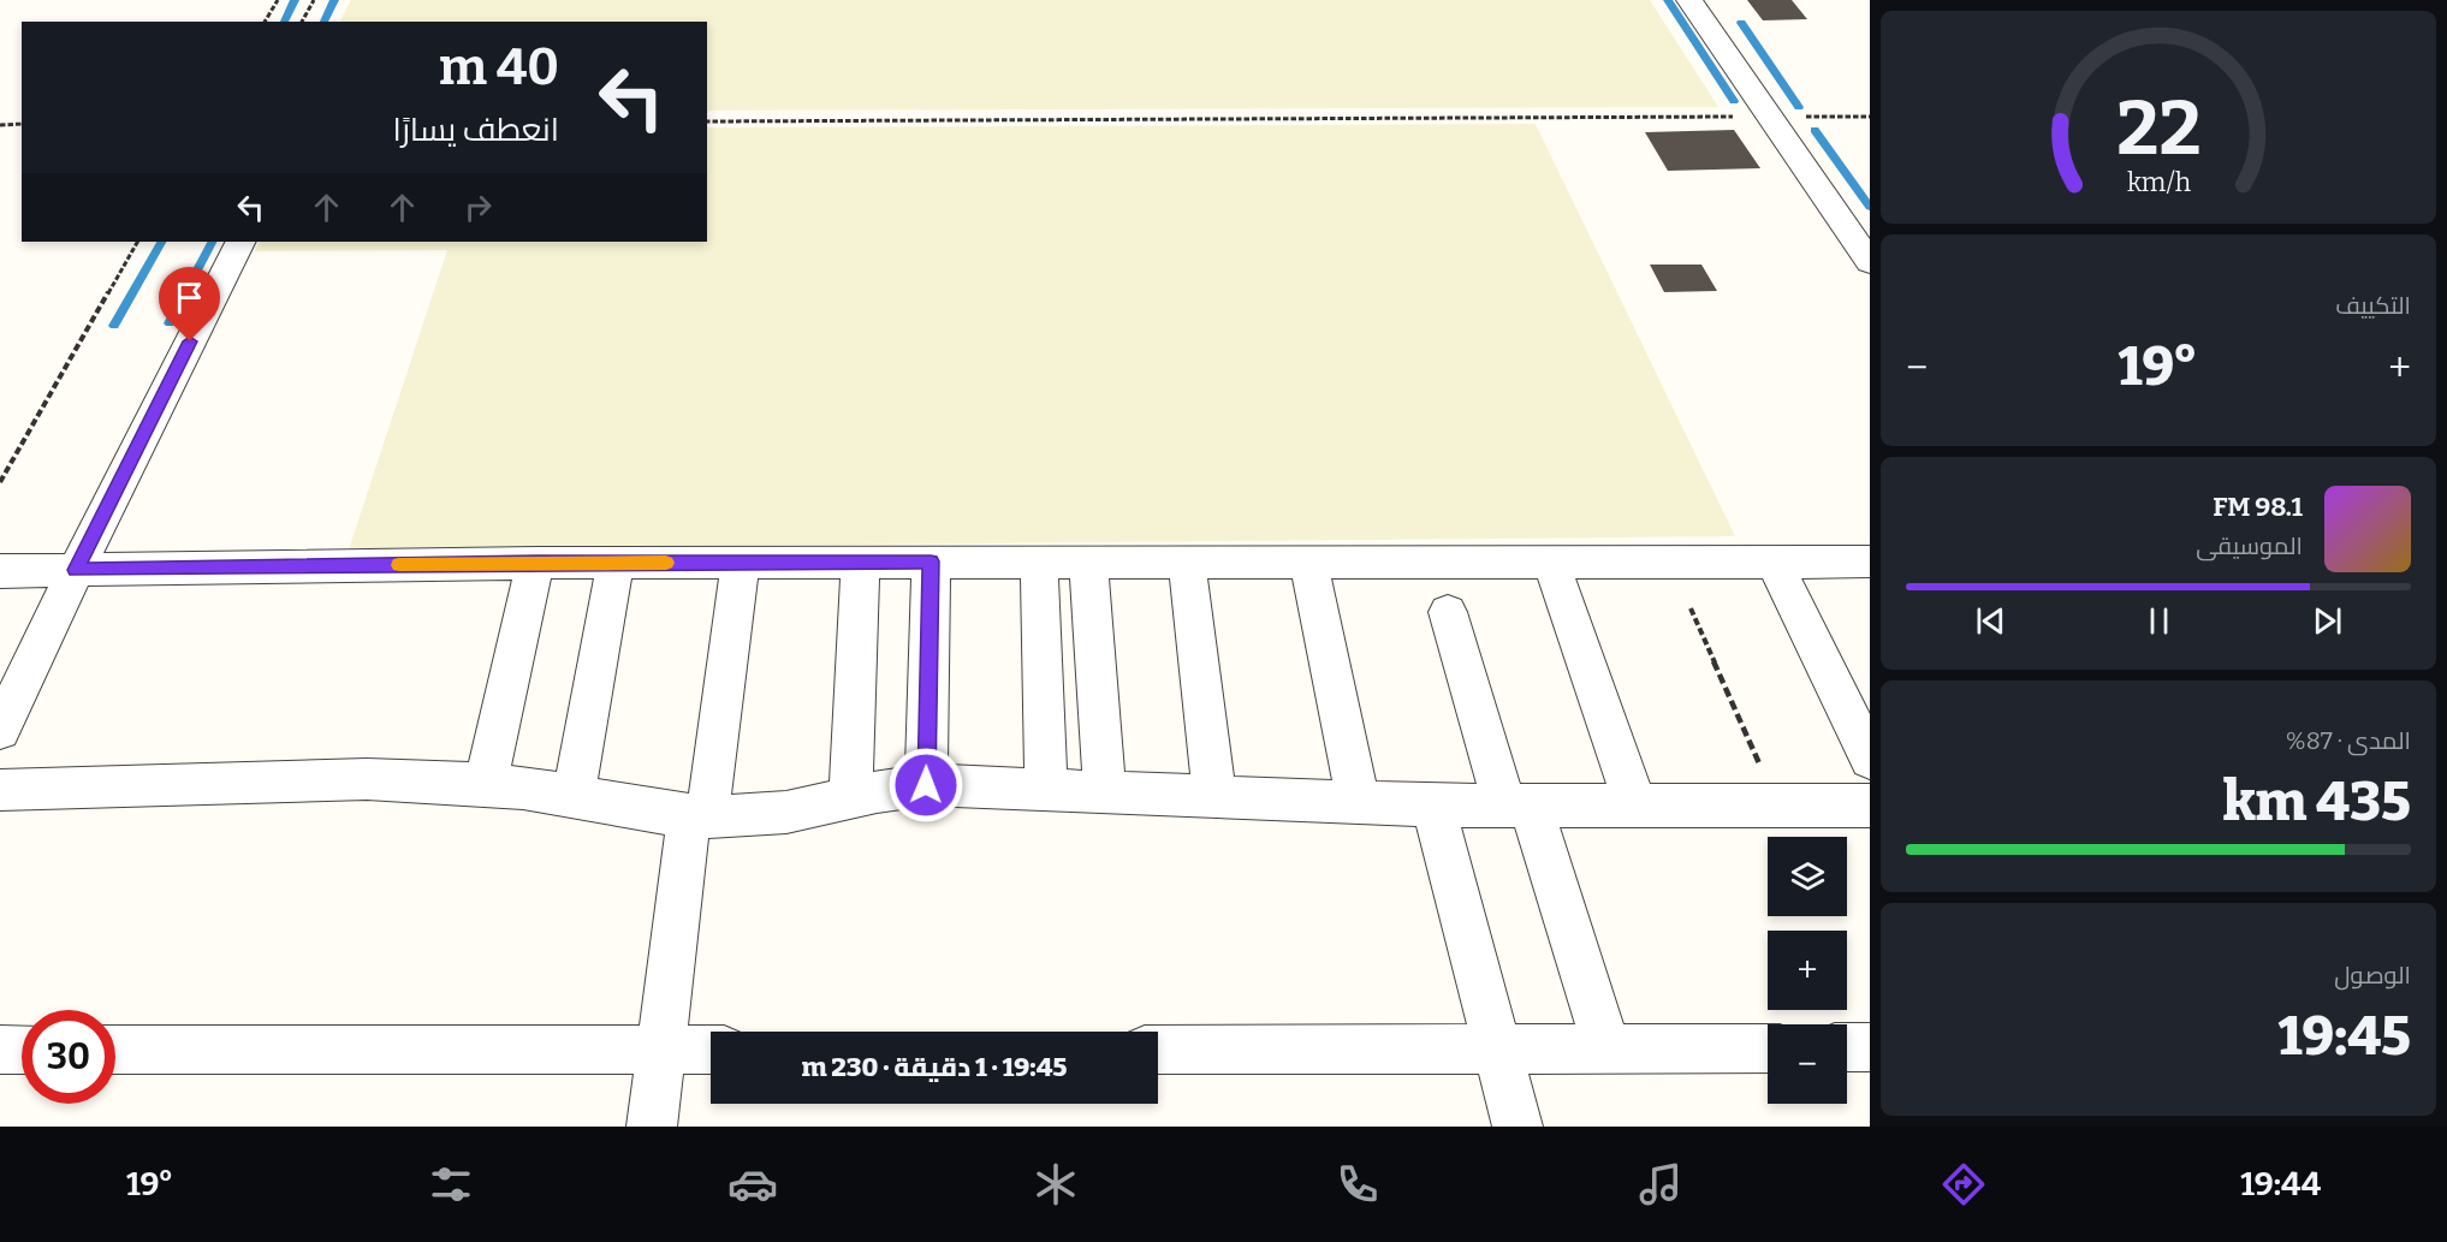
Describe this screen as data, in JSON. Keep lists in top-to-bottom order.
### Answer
{
  "page": {
    "turn": ["40 m", "انعطف يسارًا"],
    "tile": [
      "التكييف",
      ["المدى · 87%", "435 km"],
      ["الوصول", "19:45"]
    ],
    "heat": ["−", "19°", "+"],
    "song": ["98.1 FM", "الموسيقى"],
    "map_buttons": ["+", "−"],
    "limit": "30",
    "trip": "19:45 · 1 دقيقة · 230 m",
    "tabs": ["19:44", "19°"],
    "gauge": ["22", "km/h"]
  }
}
